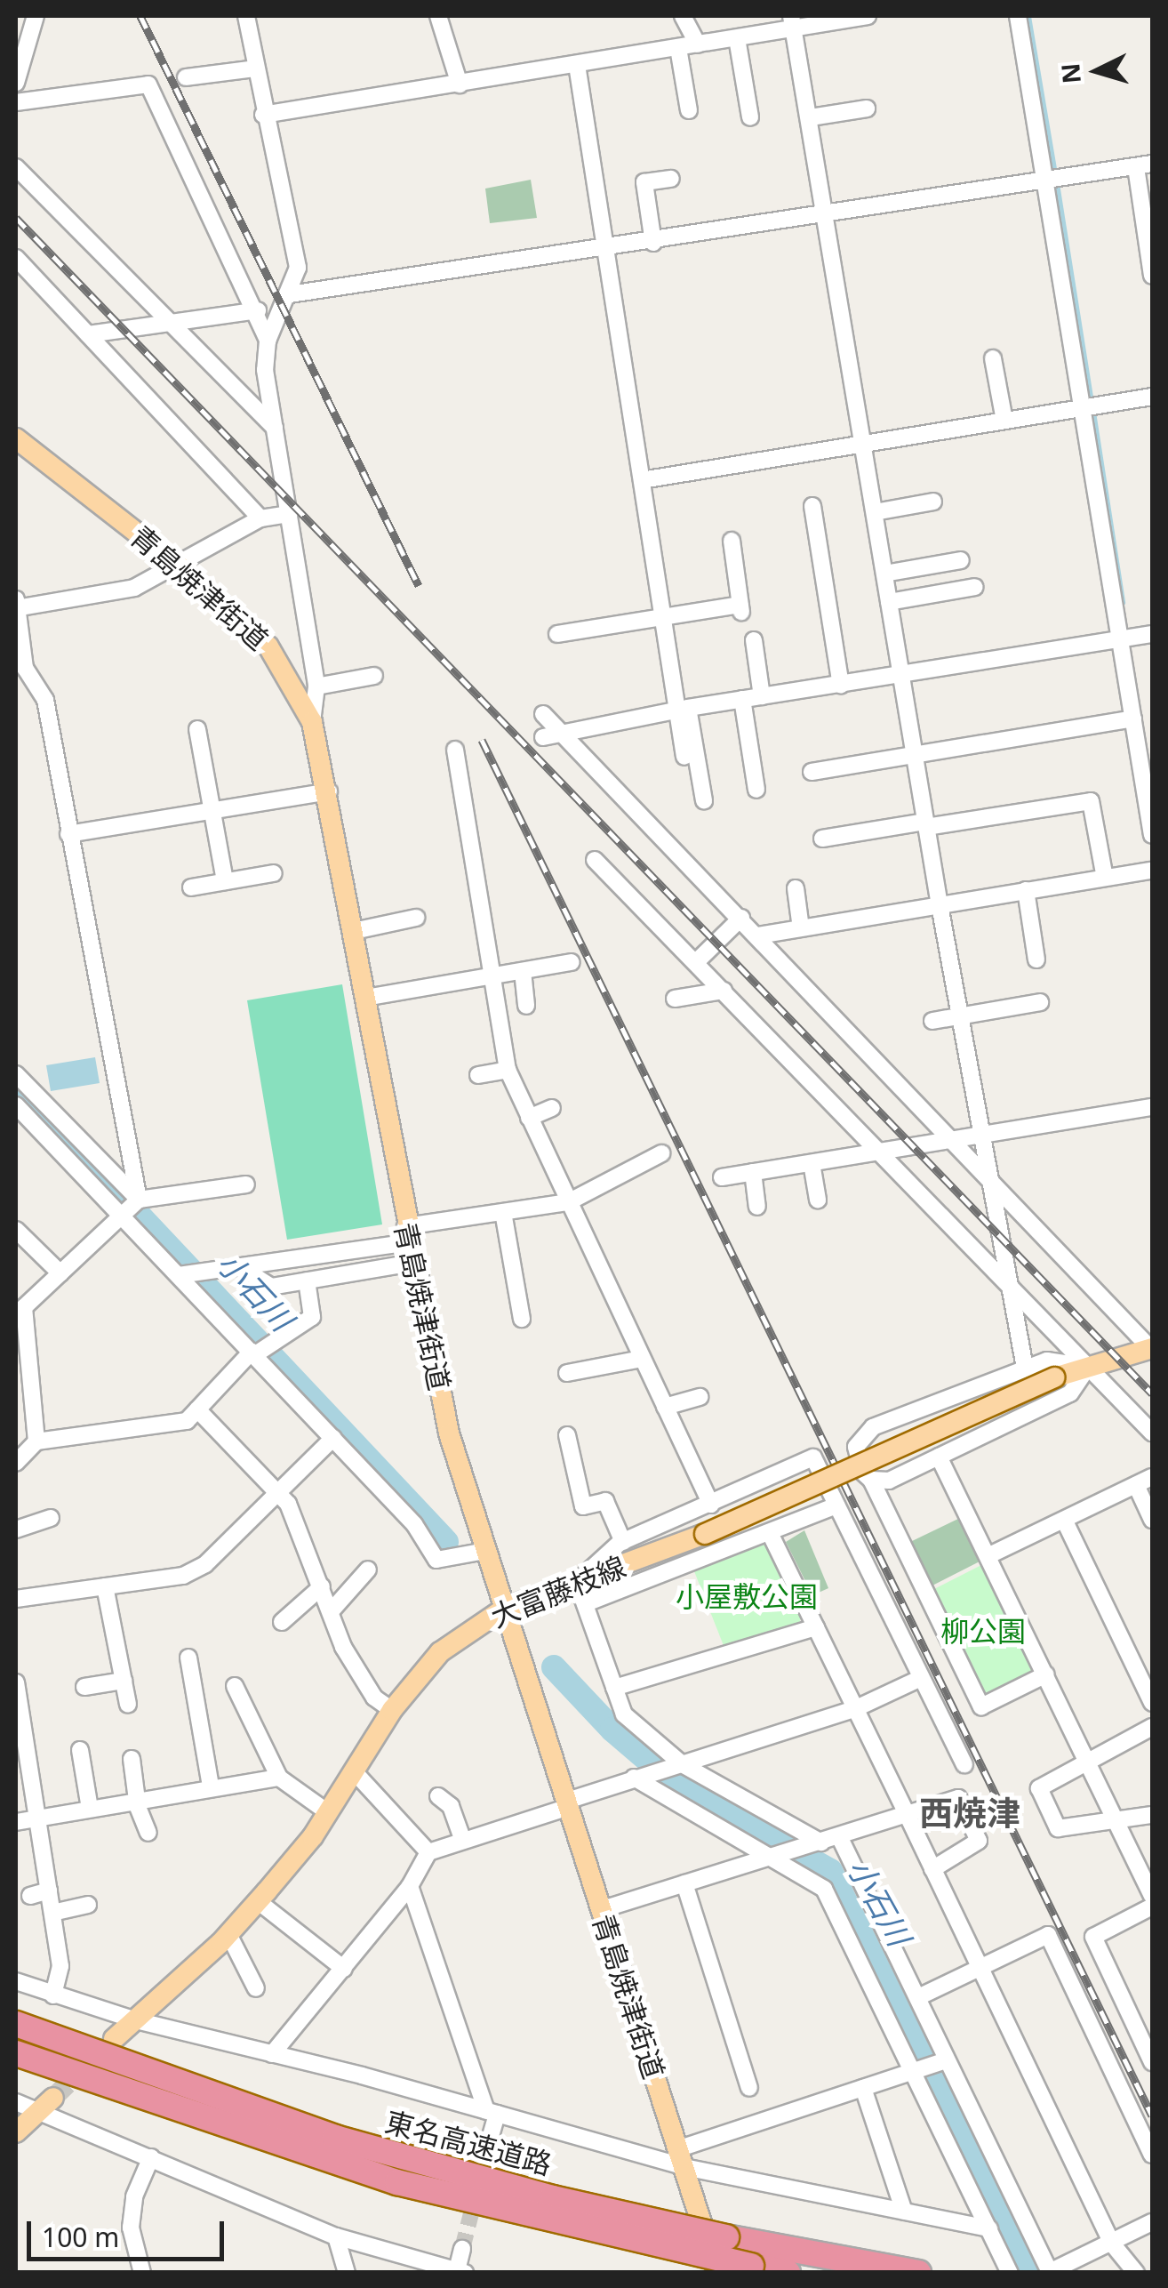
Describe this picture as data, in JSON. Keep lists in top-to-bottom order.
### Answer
{
  "streets": {
    "highway": ["東名高速道路"],
    "main road": ["青島焼津街道", "大富藤枝線"]
  },
  "crossings": [
    ["青島焼津街道", "大富藤枝線"]
  ],
  "districts": ["西焼津"],
  "water": ["小石川"],
  "parks": ["小屋敷公園", "柳公園"],
  "scale_bar": "100 m",
  "north": "left"
}
